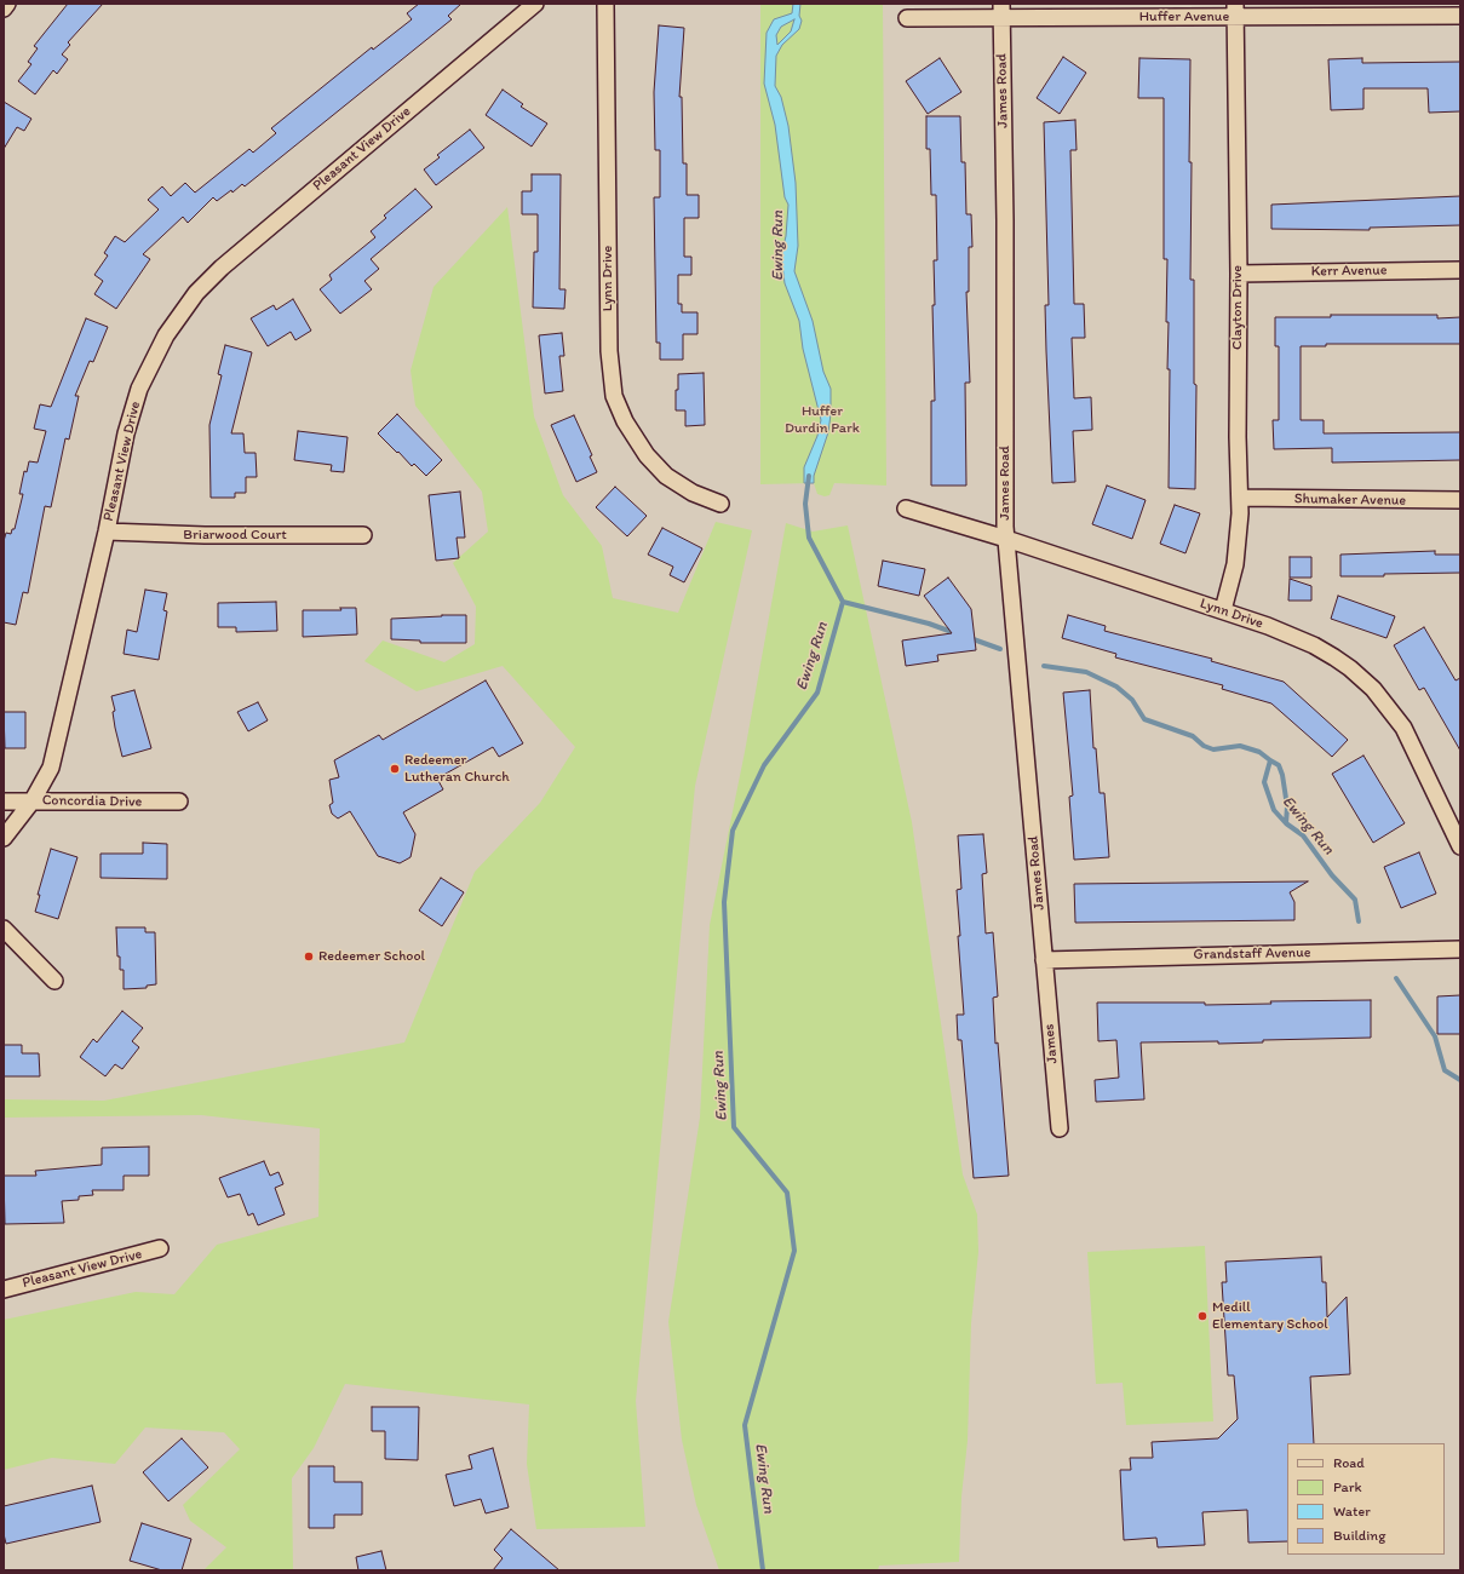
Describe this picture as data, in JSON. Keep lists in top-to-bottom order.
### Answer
{
  "streets": {
    "street": [
      "Huffer Avenue",
      "James Road",
      "Pleasant View Drive",
      "Kerr Avenue",
      "Lynn Drive",
      "Clayton Drive",
      "Shumaker Avenue",
      "Briarwood Court",
      "Concordia Drive",
      "Grandstaff Avenue",
      "James"
    ]
  },
  "crossings": [
    ["Huffer Avenue", "James Road"],
    ["Huffer Avenue", "Clayton Drive"],
    ["James Road", "Lynn Drive"],
    ["James Road", "Grandstaff Avenue"],
    ["James Road", "James"],
    ["Pleasant View Drive", "Briarwood Court"],
    ["Pleasant View Drive", "Concordia Drive"],
    ["Kerr Avenue", "Clayton Drive"],
    ["Lynn Drive", "Clayton Drive"],
    ["Clayton Drive", "Shumaker Avenue"],
    ["Grandstaff Avenue", "James"]
  ],
  "water": ["Ewing Run"],
  "parks": ["Huffer Durdin Park"],
  "places": ["Redeemer Lutheran Church", "Redeemer School", "Medill Elementary School"],
  "legend": [
    "Road",
    "Park",
    "Water",
    "Building"
  ]
}
